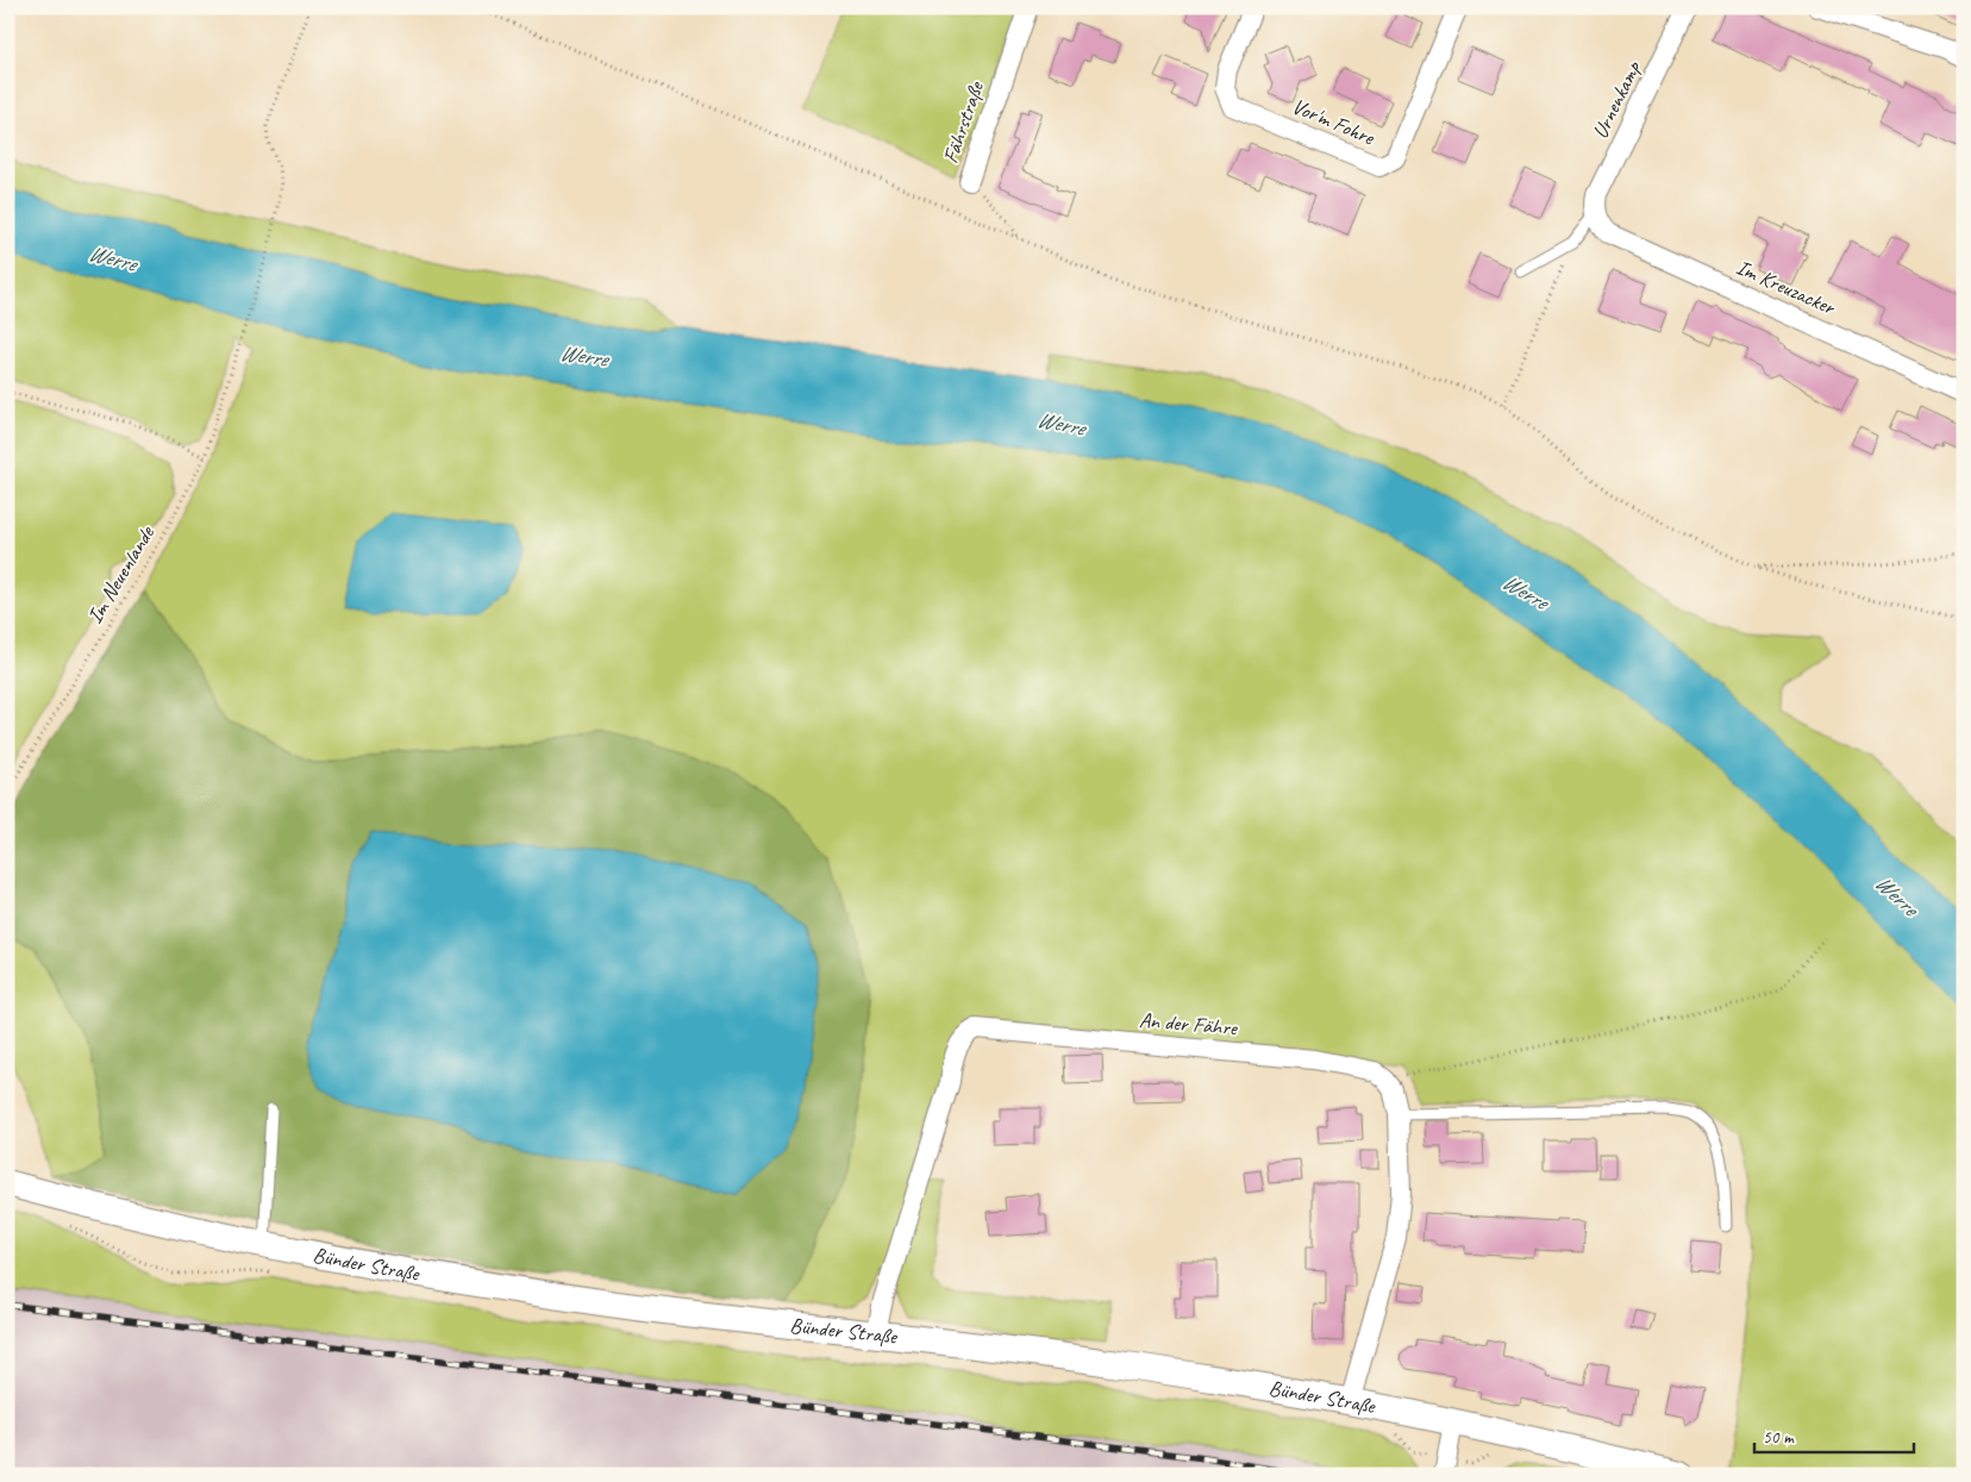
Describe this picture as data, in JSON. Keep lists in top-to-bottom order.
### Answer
{
  "streets": {
    "main road": ["Bünder Straße"],
    "street": [
      "Urnenkamp",
      "Vor'm Fohre",
      "Fährstraße",
      "Im Kreuzacker",
      "An der Fähre"
    ],
    "path": ["Im Neuenlande"]
  },
  "crossings": [
    ["Urnenkamp", "Im Kreuzacker"],
    ["An der Fähre", "Bünder Straße"]
  ],
  "water": ["Werre"],
  "scale_bar": "50 m"
}
